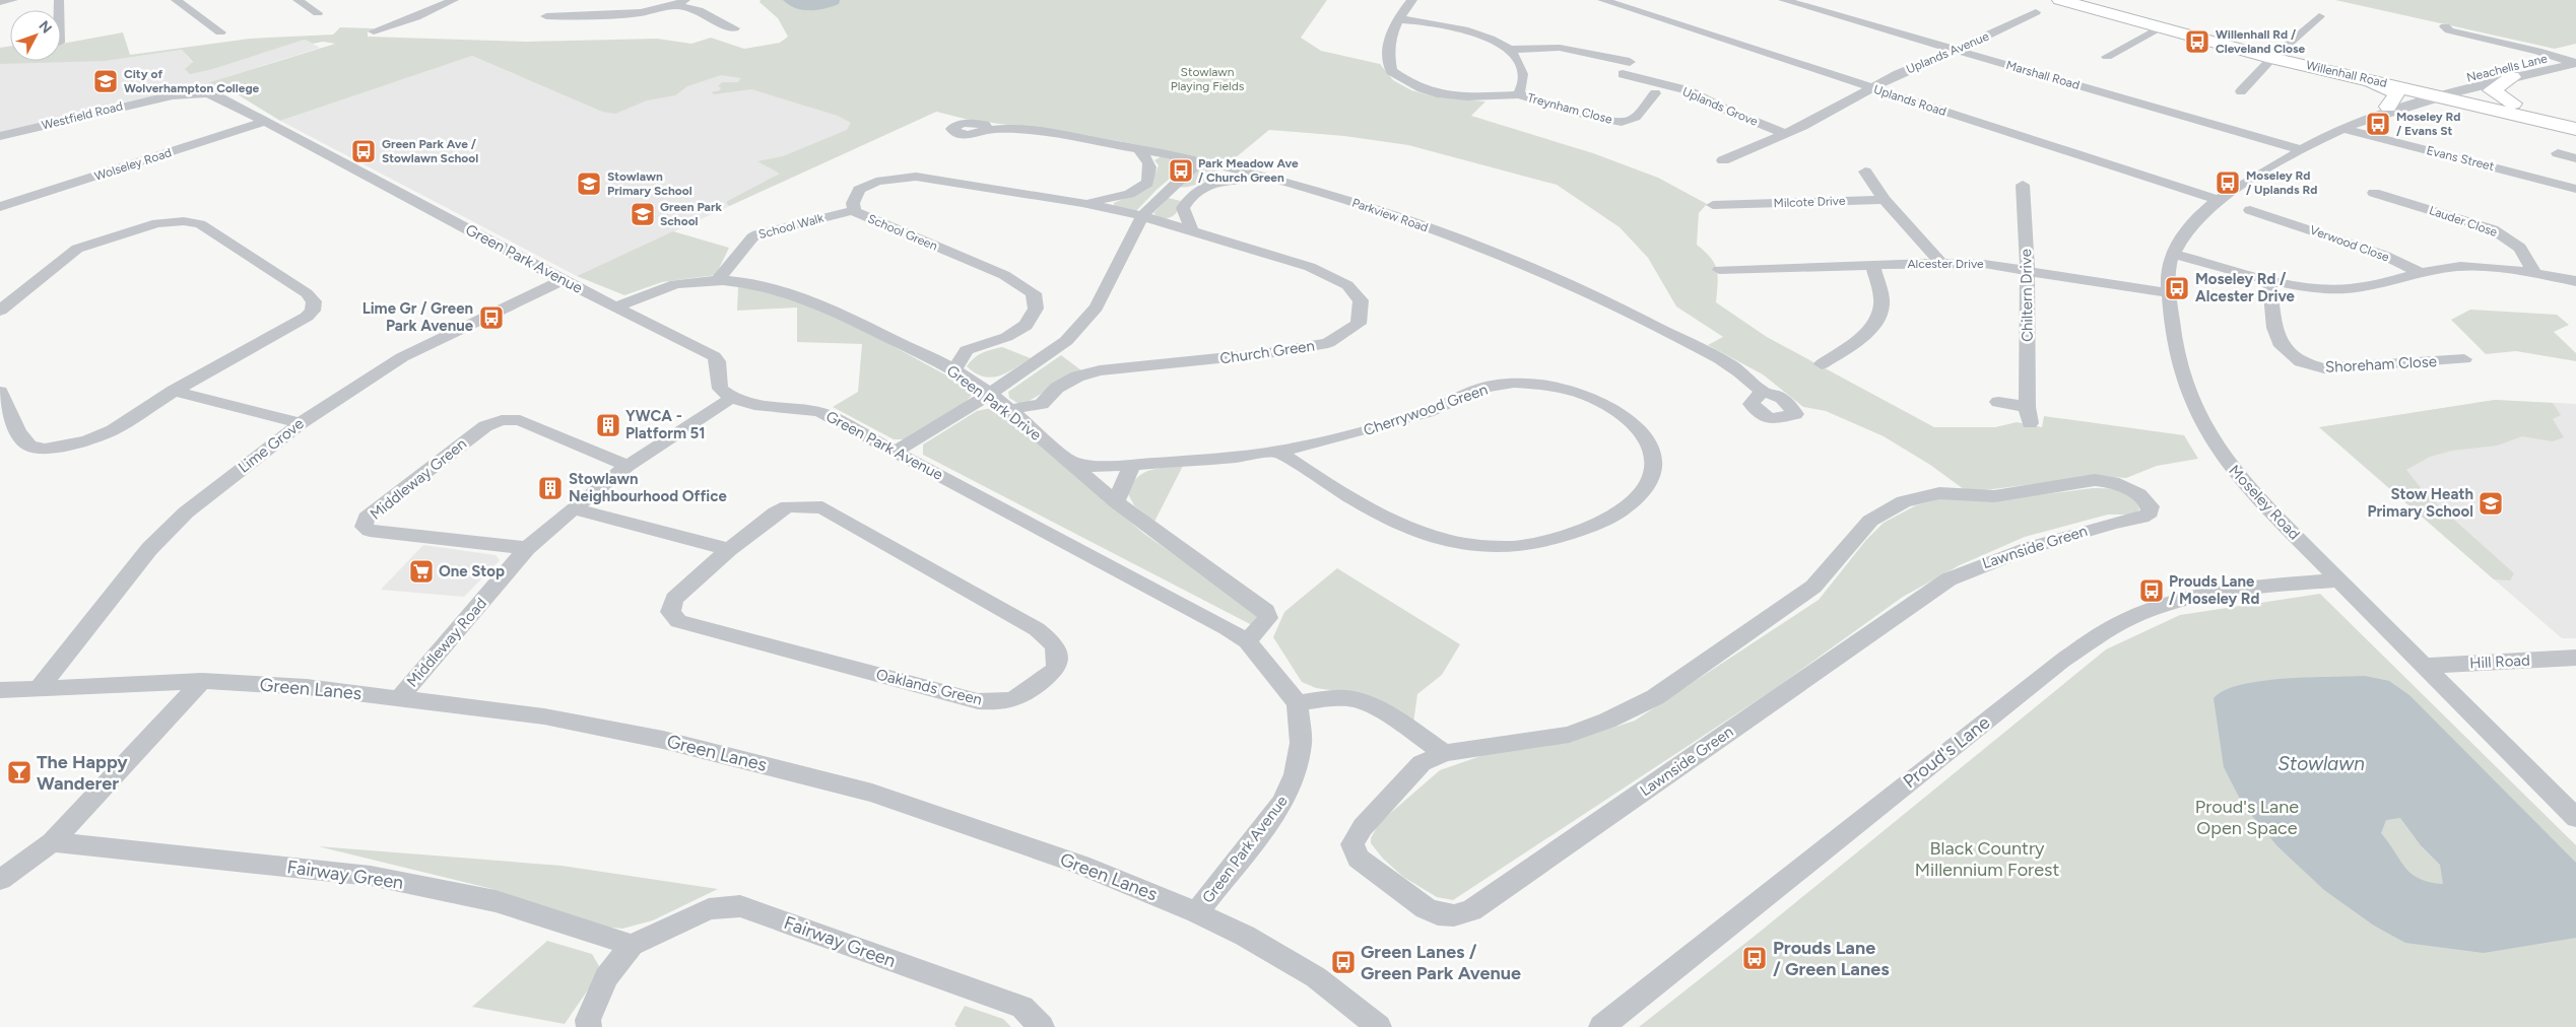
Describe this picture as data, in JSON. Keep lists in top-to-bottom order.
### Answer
{
  "streets": {
    "highway": ["Willenhall Road"],
    "street": [
      "Uplands Avenue",
      "Neachells Lane",
      "Marshall Road",
      "Uplands Road",
      "Uplands Grove",
      "Treynham Close",
      "Westfield Road",
      "Evans Street",
      "Wolseley Road",
      "Milcote Drive",
      "Parkview Road",
      "Lauder Close",
      "School Walk",
      "School Green",
      "Verwood Close",
      "Green Park Avenue",
      "Alcester Drive",
      "Chiltern Drive",
      "Church Green",
      "Shoreham Close",
      "Green Park Drive",
      "Cherrywood Green",
      "Lime Grove",
      "Middleway Green",
      "Moseley Road",
      "Lawnside Green",
      "Middleway Road",
      "Hill Road",
      "Oaklands Green",
      "Green Lanes",
      "Proud's Lane",
      "Fairway Green"
    ]
  },
  "crossings": [
    ["Uplands Avenue", "Marshall Road"],
    ["Uplands Avenue", "Uplands Road"],
    ["Uplands Avenue", "Uplands Grove"],
    ["Neachells Lane", "Willenhall Road"],
    ["Neachells Lane", "Moseley Road"],
    ["Willenhall Road", "Moseley Road"],
    ["Marshall Road", "Moseley Road"],
    ["Uplands Road", "Moseley Road"],
    ["Westfield Road", "Green Park Avenue"],
    ["Evans Street", "Moseley Road"],
    ["Wolseley Road", "Green Park Avenue"],
    ["School Walk", "School Green"],
    ["School Walk", "Green Park Drive"],
    ["School Green", "Church Green"],
    ["School Green", "Green Park Drive"],
    ["Green Park Avenue", "Green Park Drive"],
    ["Green Park Avenue", "Lime Grove"],
    ["Green Park Avenue", "Middleway Road"],
    ["Green Park Avenue", "Green Lanes"],
    ["Alcester Drive", "Chiltern Drive"],
    ["Alcester Drive", "Moseley Road"],
    ["Green Park Drive", "Cherrywood Green"],
    ["Lime Grove", "Green Lanes"],
    ["Middleway Green", "Middleway Road"],
    ["Moseley Road", "Hill Road"],
    ["Moseley Road", "Proud's Lane"],
    ["Middleway Road", "Green Lanes"]
  ],
  "water": ["Stowlawn"],
  "parks": ["Stowlawn Playing Fields", "Proud's Lane Open Space", "Black Country Millennium Forest"],
  "places": {
    "bus stop": [
      "Willenhall Rd / Cleveland Close",
      "Moseley Rd / Evans St",
      "Green Park Ave / Stowlawn School",
      "Park Meadow Ave / Church Green",
      "Moseley Rd / Uplands Rd",
      "Moseley Rd / Alcester Drive",
      "Lime Gr / Green Park Avenue",
      "Prouds Lane / Moseley Rd",
      "Prouds Lane / Green Lanes",
      "Green Lanes / Green Park Avenue"
    ],
    "school or university": [
      "City of Wolverhampton College",
      "Stowlawn Primary School",
      "Green Park School",
      "Stow Heath Primary School"
    ],
    "building": ["YWCA - Platform 51", "Stowlawn Neighbourhood Office"],
    "supermarket": ["One Stop"],
    "bar": ["The Happy Wanderer"]
  },
  "north": "top right"
}
